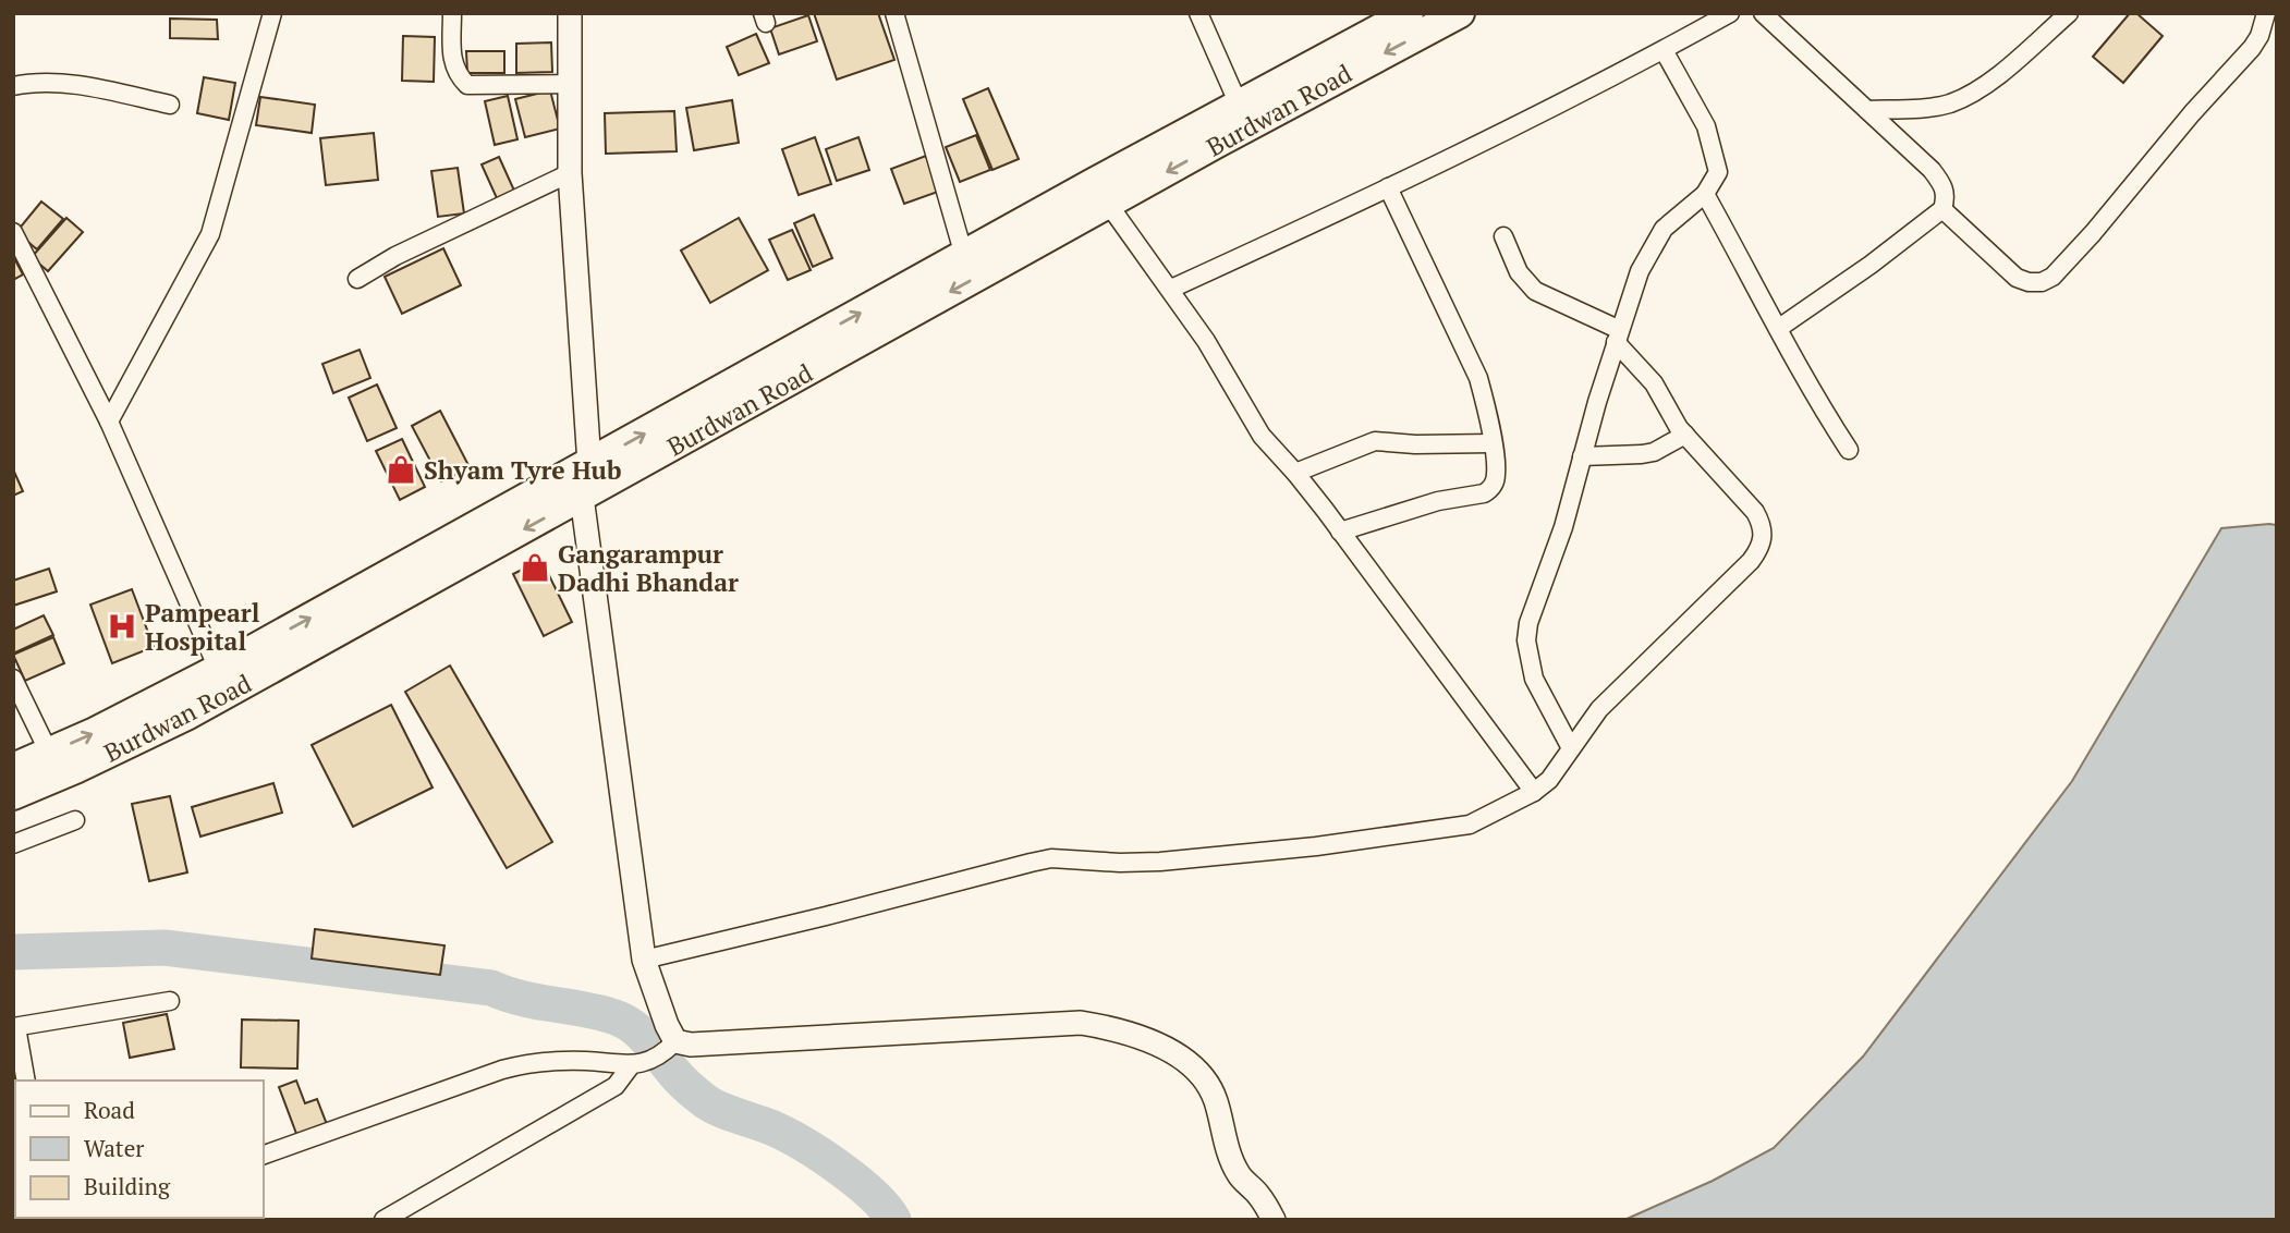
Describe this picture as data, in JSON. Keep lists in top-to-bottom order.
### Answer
{
  "streets": {
    "main road": ["Burdwan Road"]
  },
  "places": {
    "shop": ["Shyam Tyre Hub", "Gangarampur Dadhi Bhandar"],
    "hospital": ["Pampearl Hospital"]
  },
  "legend": ["Road", "Water", "Building"]
}
